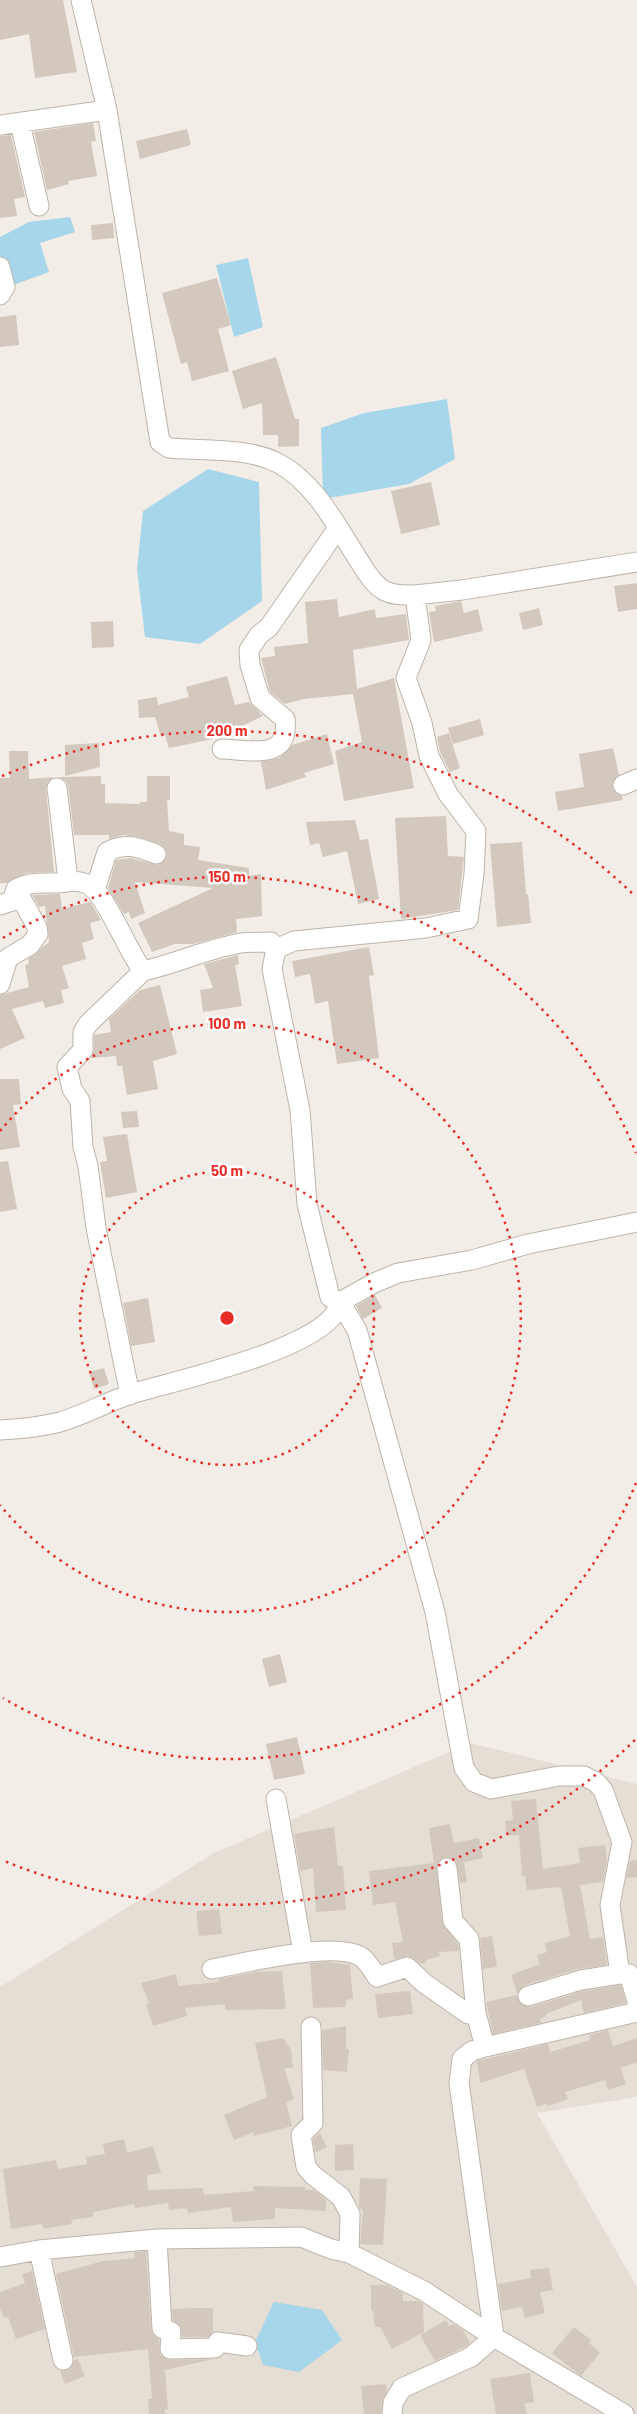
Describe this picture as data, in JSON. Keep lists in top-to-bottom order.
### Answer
{
  "rings": [
    "200 m",
    "150 m",
    "100 m",
    "50 m"
  ]
}
